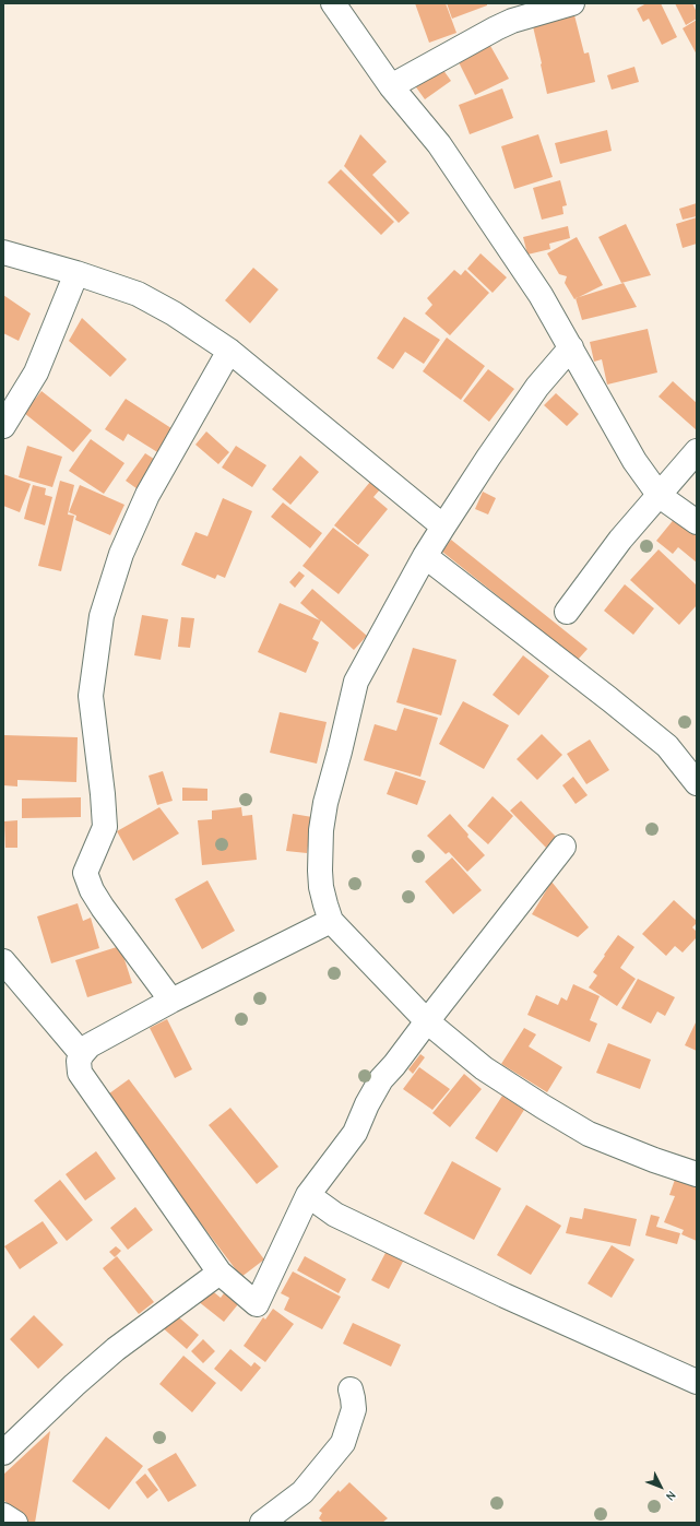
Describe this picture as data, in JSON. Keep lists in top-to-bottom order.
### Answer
{
  "north": "bottom right"
}
